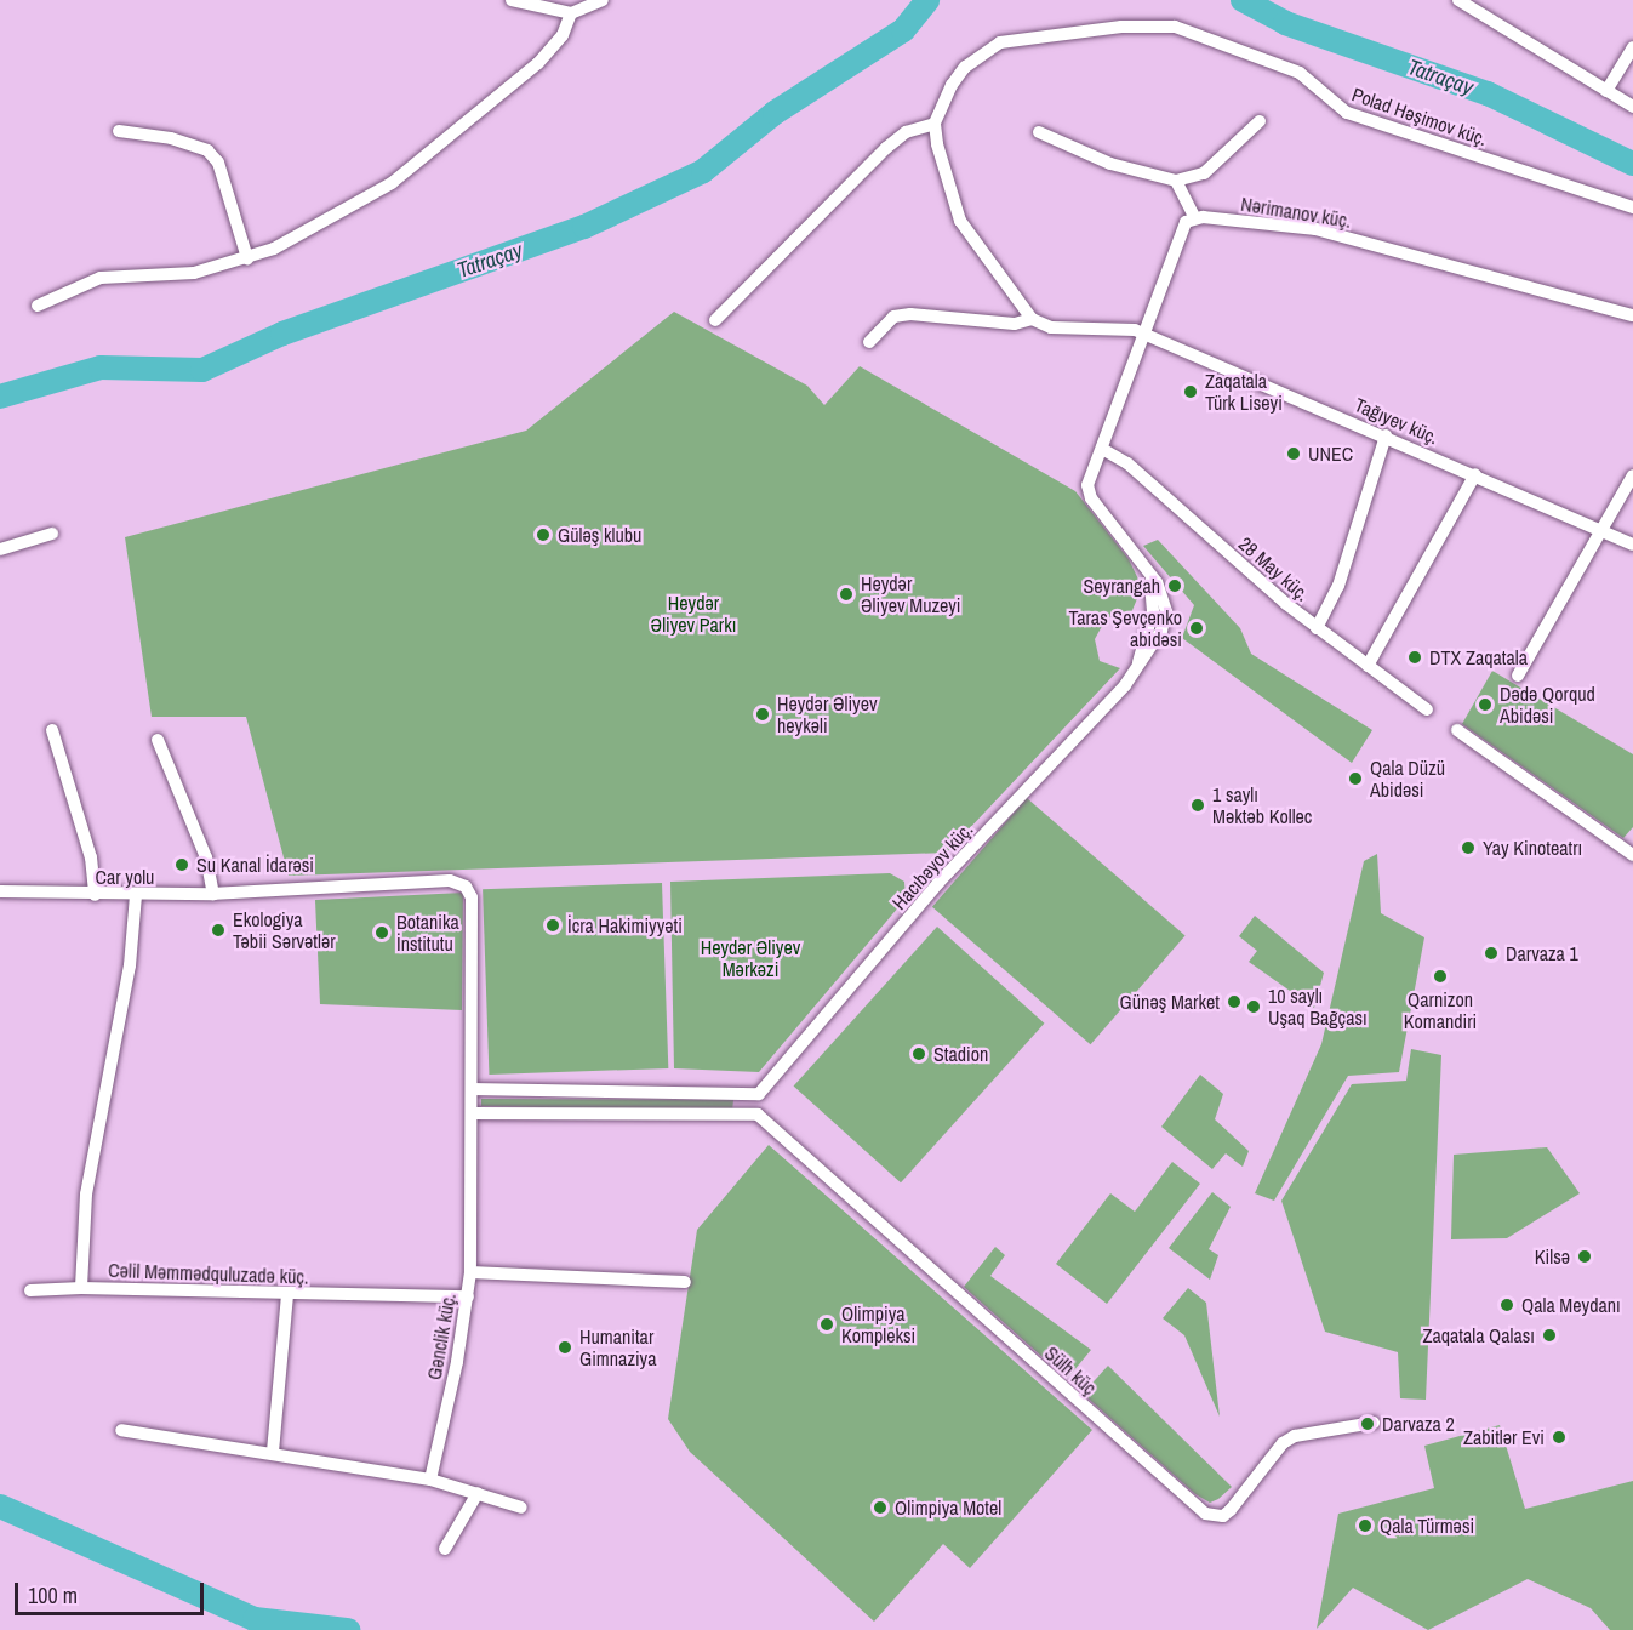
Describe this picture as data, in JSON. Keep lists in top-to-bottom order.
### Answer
{
  "streets": {
    "street": [
      "Polad Həşimov küç.",
      "Nərimanov küç.",
      "Tağıyev küç.",
      "28 May küç.",
      "Hacıbəyov küç.",
      "Car yolu",
      "Cəlil Məmmədquluzadə küç.",
      "Gənclik küç.",
      "Sülh küç"
    ]
  },
  "crossings": [
    ["28 May küç.", "Hacıbəyov küç."],
    ["Car yolu", "Cəlil Məmmədquluzadə küç."],
    ["Car yolu", "Gənclik küç."],
    ["Cəlil Məmmədquluzadə küç.", "Gənclik küç."]
  ],
  "water": ["Tatraçay"],
  "parks": ["Heydər Əliyev Parkı", "Heydər Əliyev Mərkəzi"],
  "places": [
    "Zaqatala Türk Liseyi",
    "UNEC",
    "Güləş klubu",
    "Seyrangah",
    "Heydər Əliyev Muzeyi",
    "Taras Şevçenko abidəsi",
    "DTX Zaqatala",
    "Dədə Qorqud Abidəsi",
    "Heydər Əliyev heykəli",
    "Qala Düzü Abidəsi",
    "1 saylı Məktəb Kollec",
    "Yay Kinoteatrı",
    "Su Kanal İdarəsi",
    "İcra Hakimiyyəti",
    "Ekologiya Təbii Sərvətlər",
    "Botanika İnstitutu",
    "Darvaza 1",
    "Qarnizon Komandiri",
    "Günəş Market",
    "10 saylı Uşaq Bağçası",
    "Stadion",
    "Kilsə",
    "Qala Meydanı",
    "Olimpiya Kompleksi",
    "Zaqatala Qalası",
    "Humanitar Gimnaziya",
    "Darvaza 2",
    "Zabitlər Evi",
    "Olimpiya Motel",
    "Qala Türməsi"
  ],
  "scale_bar": "100 m"
}
